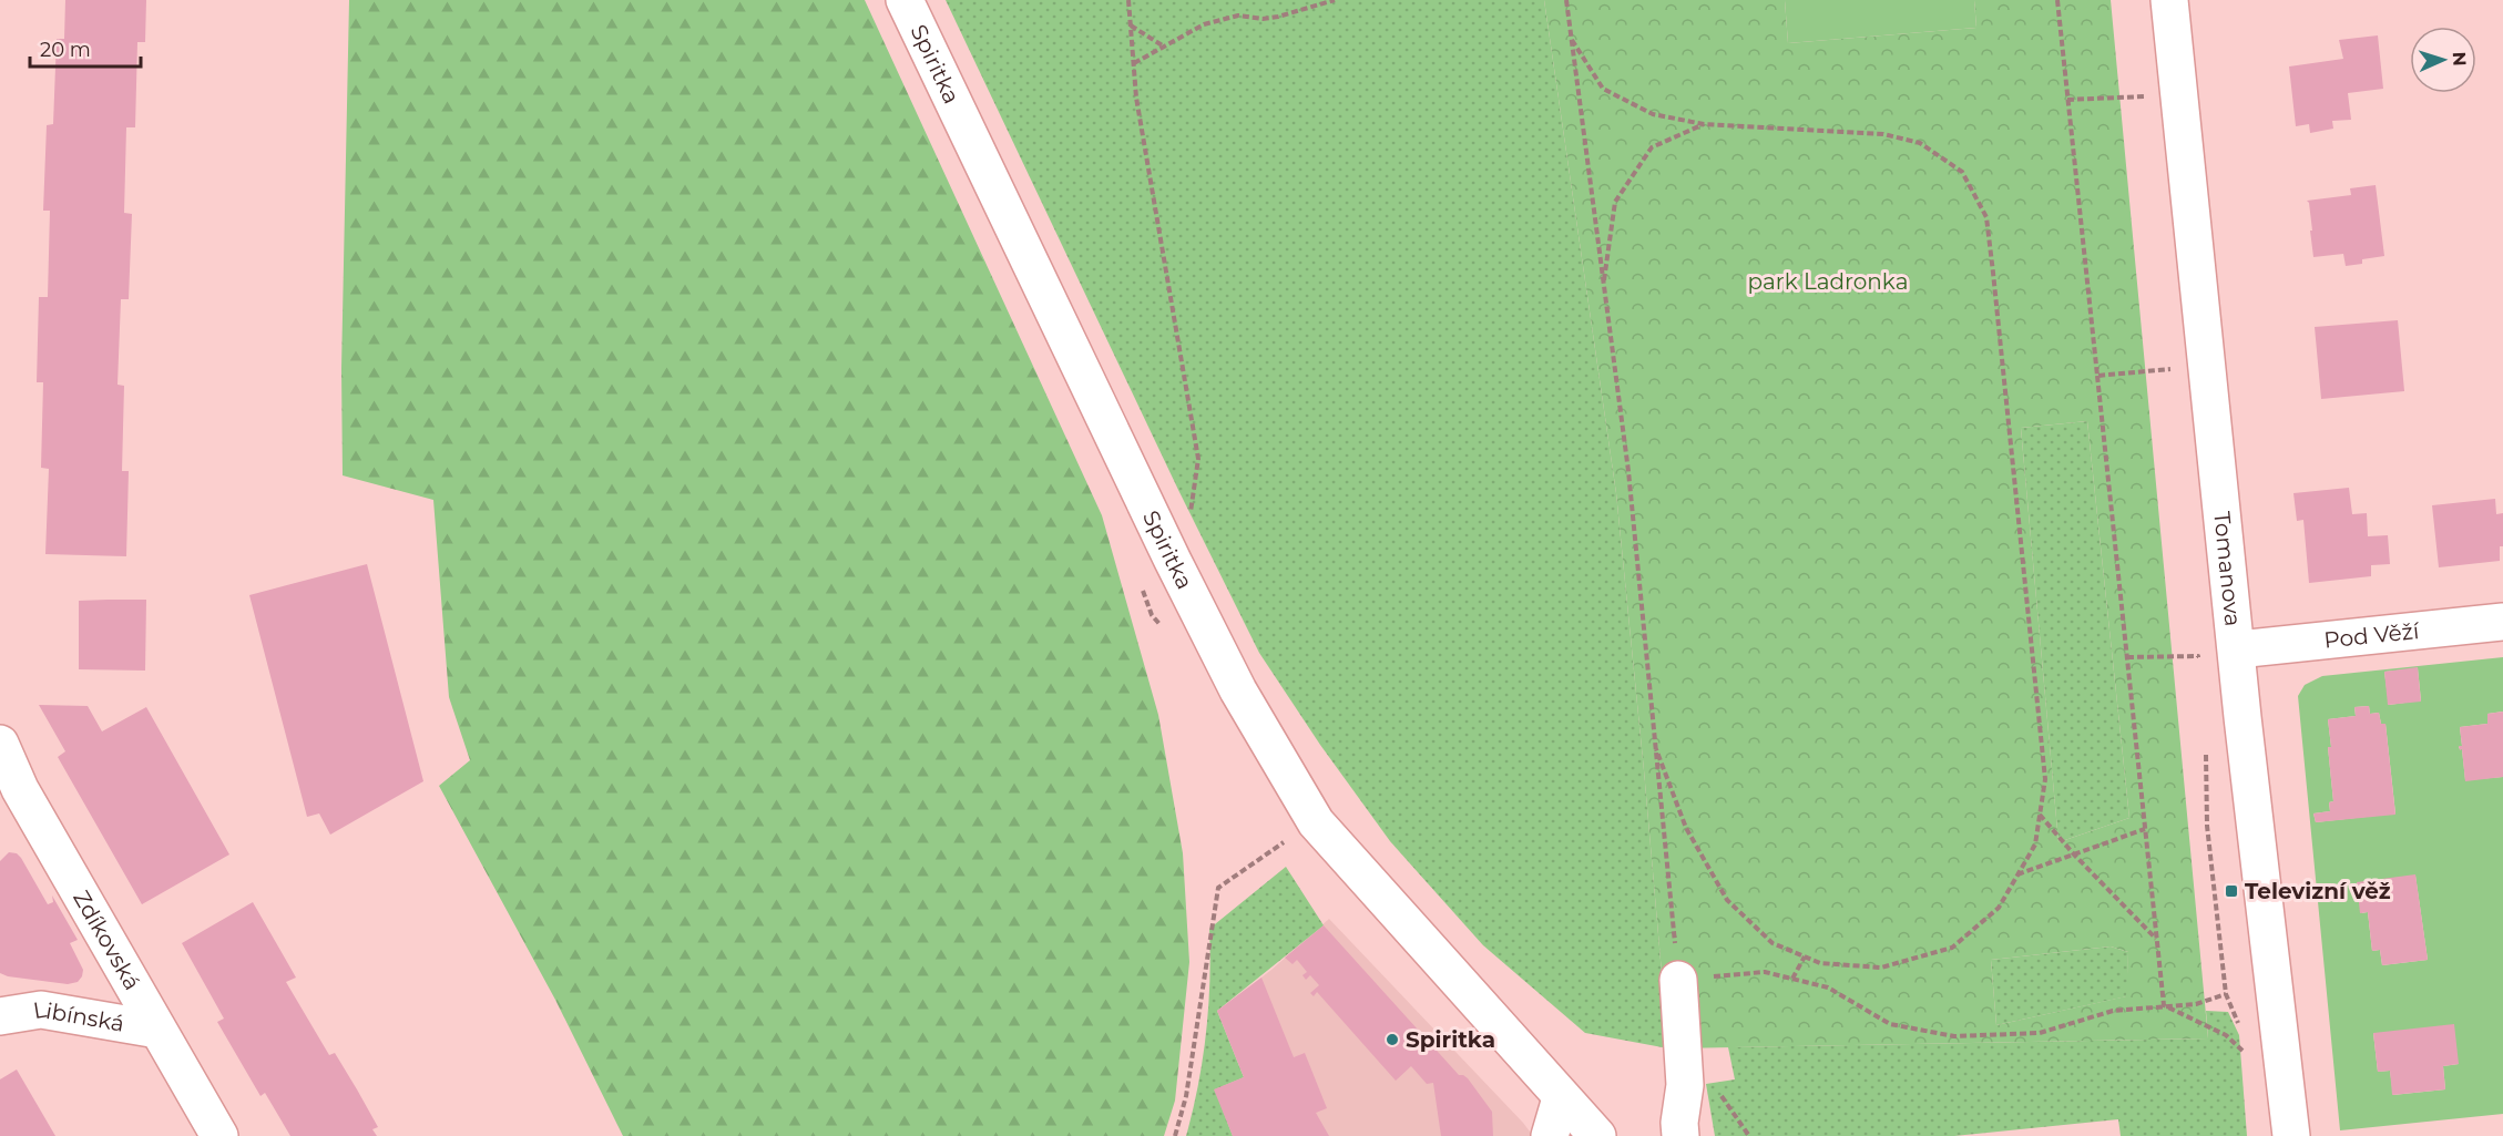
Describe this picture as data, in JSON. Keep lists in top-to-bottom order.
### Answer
{
  "streets": {
    "street": [
      "Spiritka",
      "Tomanova",
      "Pod Věží",
      "Zdíkovská",
      "Libínská"
    ]
  },
  "crossings": [
    ["Tomanova", "Pod Věží"],
    ["Zdíkovská", "Libínská"]
  ],
  "parks": ["park Ladronka"],
  "places": {
    "transit": ["Televizní věž"],
    "other": ["Spiritka"]
  },
  "scale_bar": "20 m",
  "north": "right"
}
